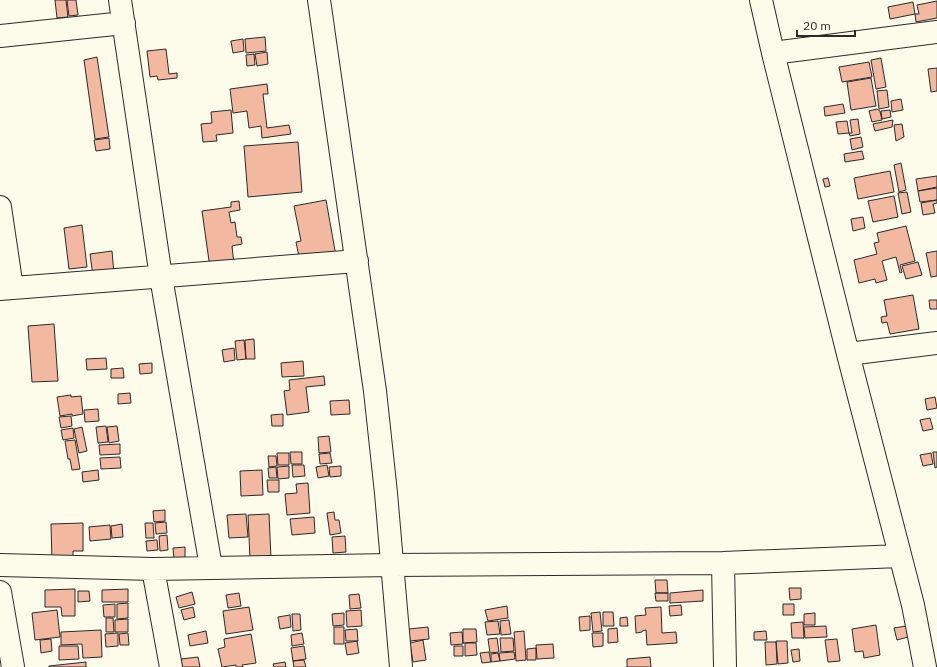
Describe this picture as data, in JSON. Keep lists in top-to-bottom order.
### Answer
{
  "scale_bar": "20 m"
}
